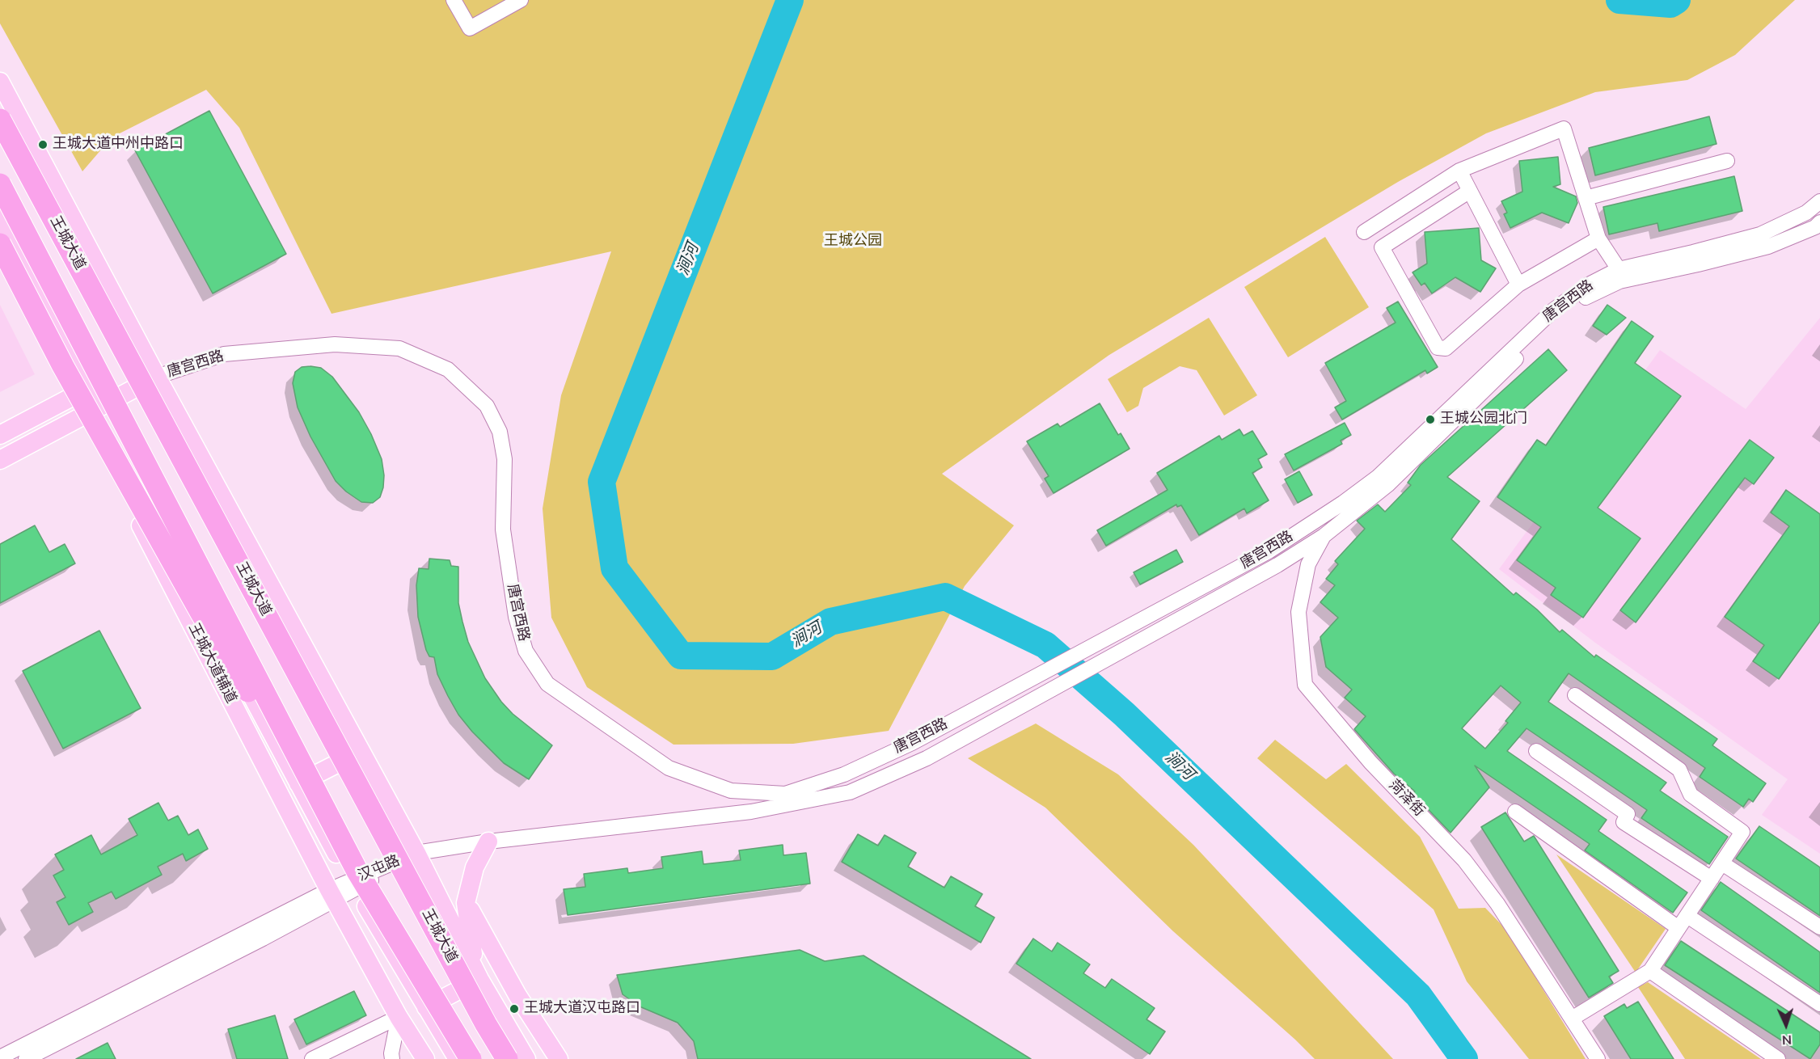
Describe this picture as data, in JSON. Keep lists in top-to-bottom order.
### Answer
{
  "streets": {
    "highway": ["王城大道"],
    "main road": ["唐宫西路", "王城大道辅道"],
    "street": ["菏泽街", "汉屯路"]
  },
  "crossings": [
    ["唐宫西路", "王城大道辅道"],
    ["唐宫西路", "菏泽街"],
    ["唐宫西路", "汉屯路"],
    ["王城大道辅道", "汉屯路"]
  ],
  "water": ["涧河"],
  "parks": ["王城公园"],
  "places": ["王城大道中州中路口", "王城公园北门", "王城大道汉屯路口"],
  "north": "bottom"
}
